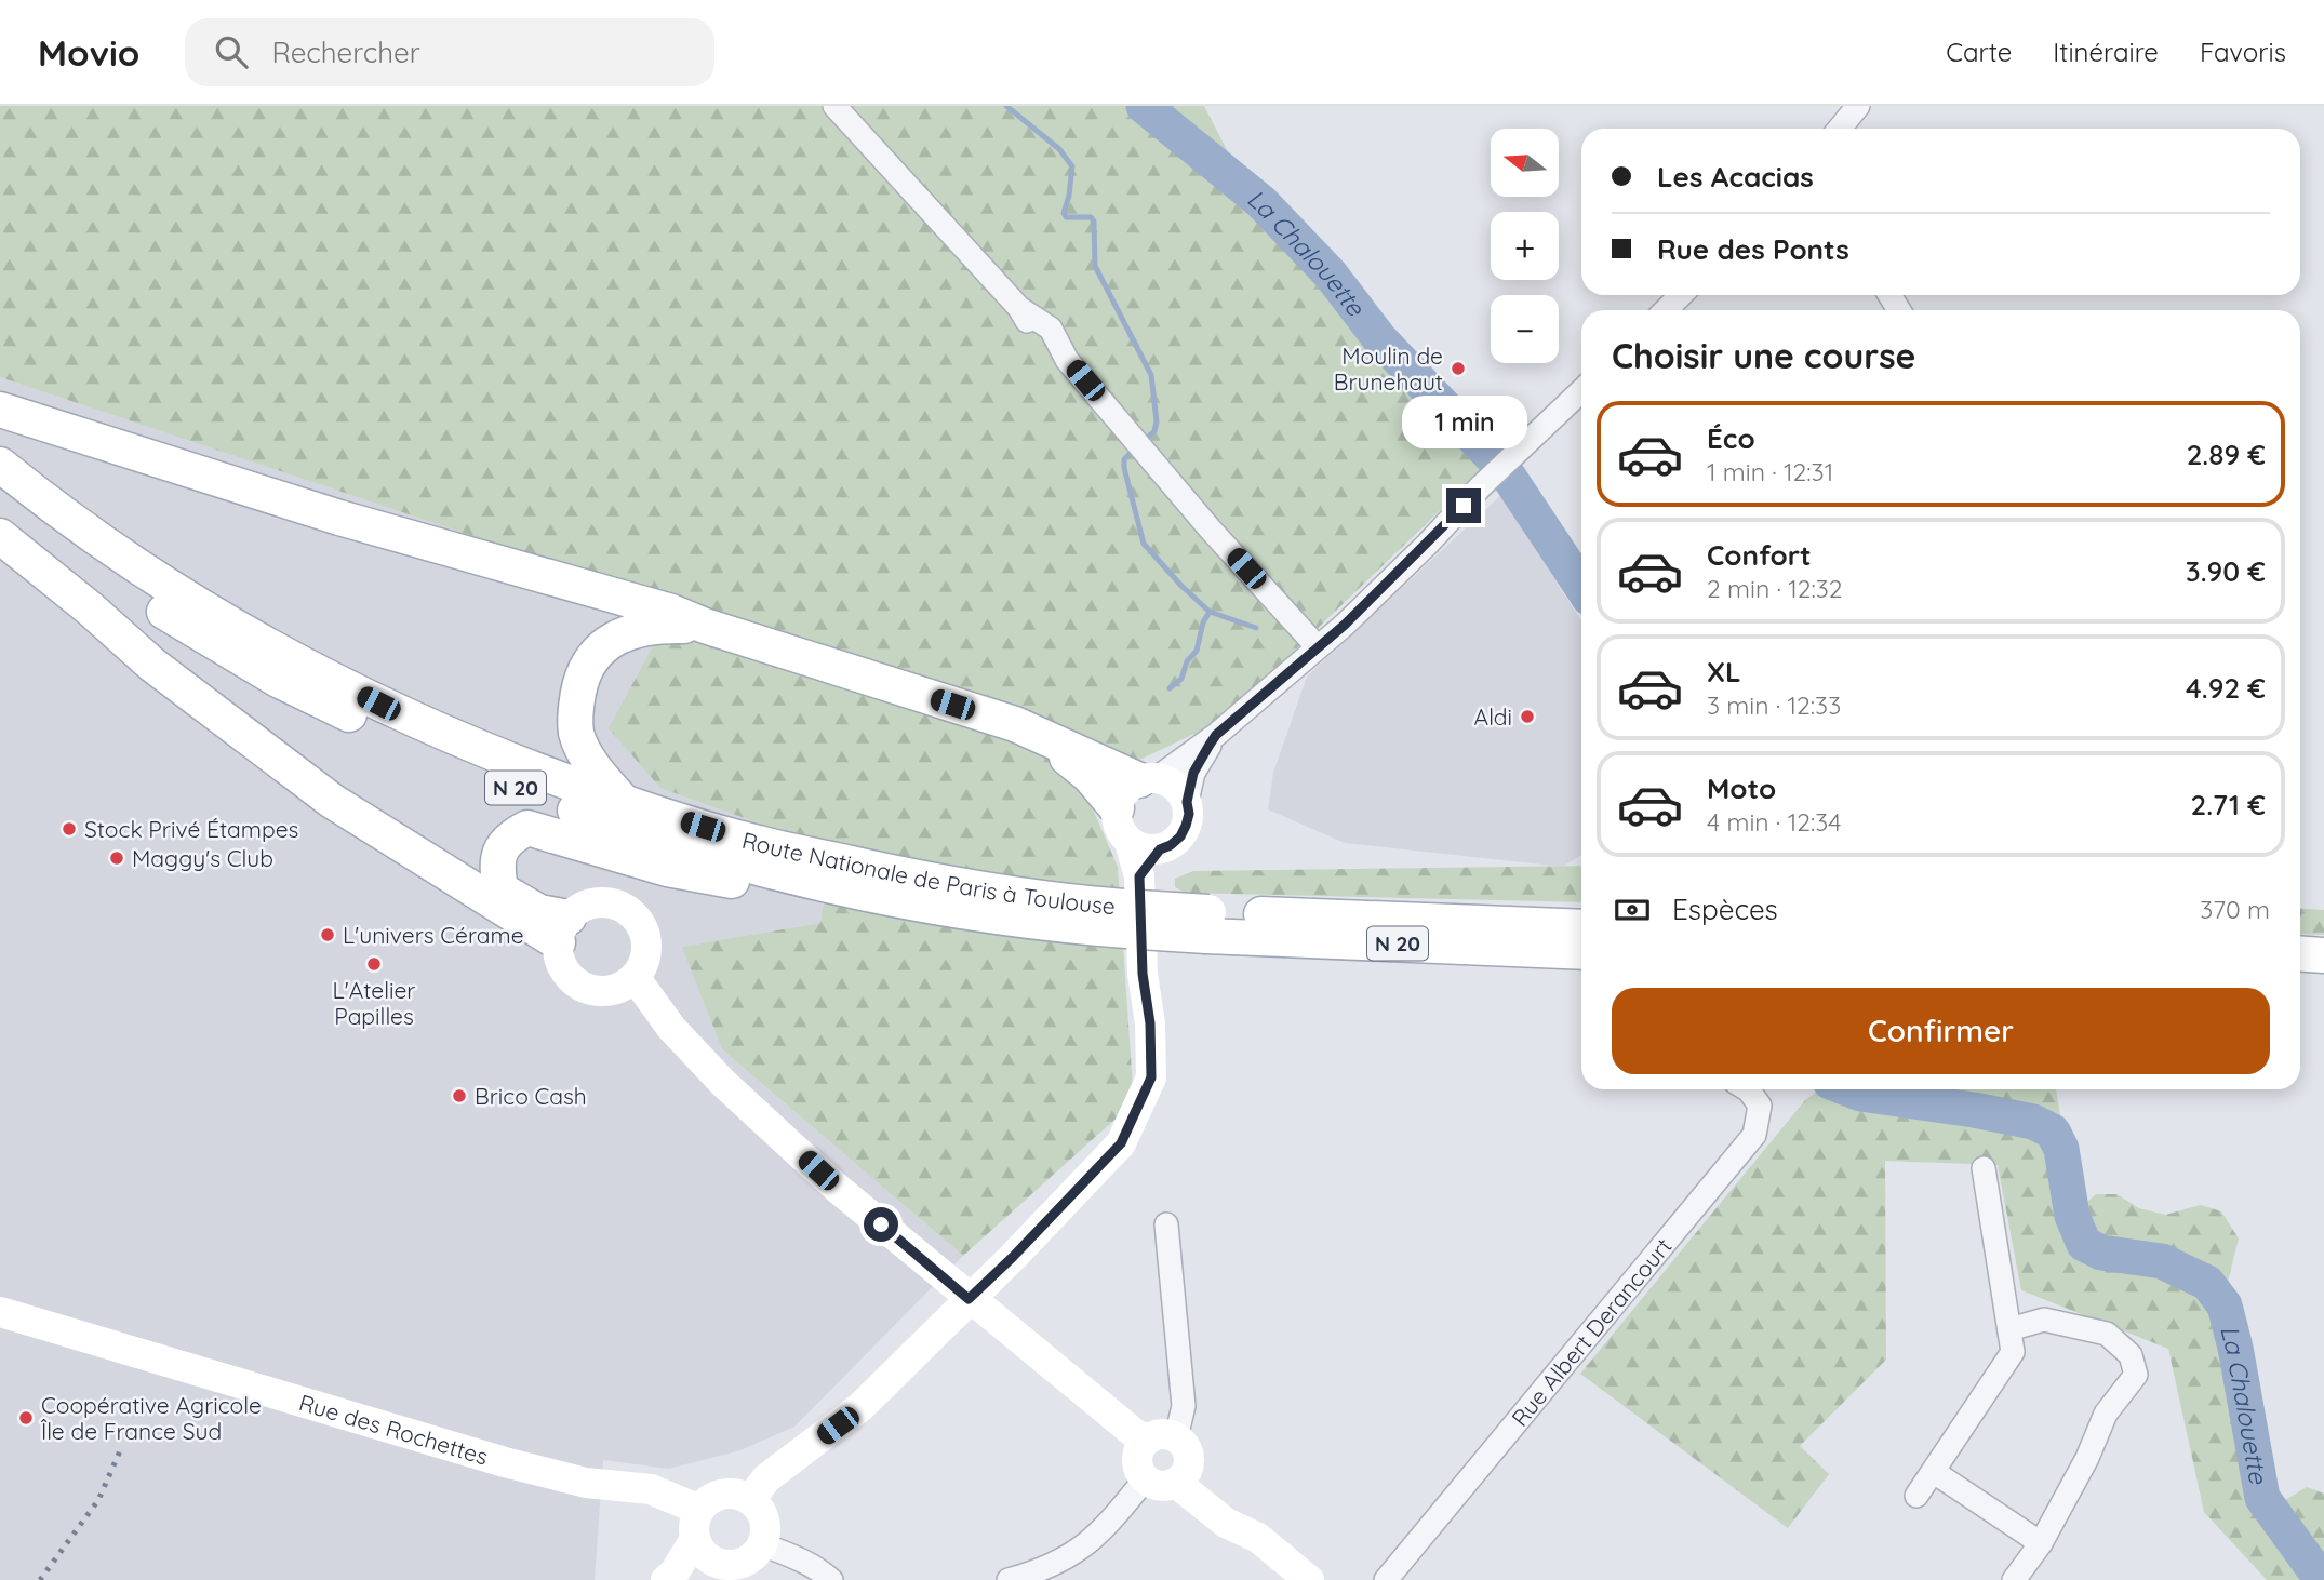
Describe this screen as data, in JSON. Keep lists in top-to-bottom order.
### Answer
{
  "streets": {
    "main road": ["N 20", "Route Nationale de Paris à Toulouse", "Rue des Rochettes"],
    "street": ["Rue Albert Derancourt"]
  },
  "water": ["La Chalouette"],
  "places": [
    "Moulin de Brunehaut",
    "Aldi",
    "Stock Privé Étampes",
    "Maggy's Club",
    "L'univers Cérame",
    "L'Atelier Papilles",
    "Brico Cash",
    "Coopérative Agricole Île de France Sud"
  ],
  "north": "left",
  "page": {
    "header": "Movio",
    "search": "Rechercher",
    "nav": ["Carte", "Itinéraire", "Favoris"],
    "map_buttons": ["+", "−"],
    "banner": ["Les Acacias", "Rue des Ponts"],
    "heading": "Choisir une course",
    "bubble": "1 min",
    "list": [
      {
        "name": "Éco",
        "note": "1 min · 12:31",
        "value": "2.89 €"
      },
      {
        "name": "Confort",
        "note": "2 min · 12:32",
        "value": "3.90 €"
      },
      {
        "name": "XL",
        "note": "3 min · 12:33",
        "value": "4.92 €"
      },
      {
        "name": "Moto",
        "note": "4 min · 12:34",
        "value": "2.71 €"
      }
    ],
    "pay": ["Espèces", "370 m"],
    "buttons": "Confirmer"
  }
}
